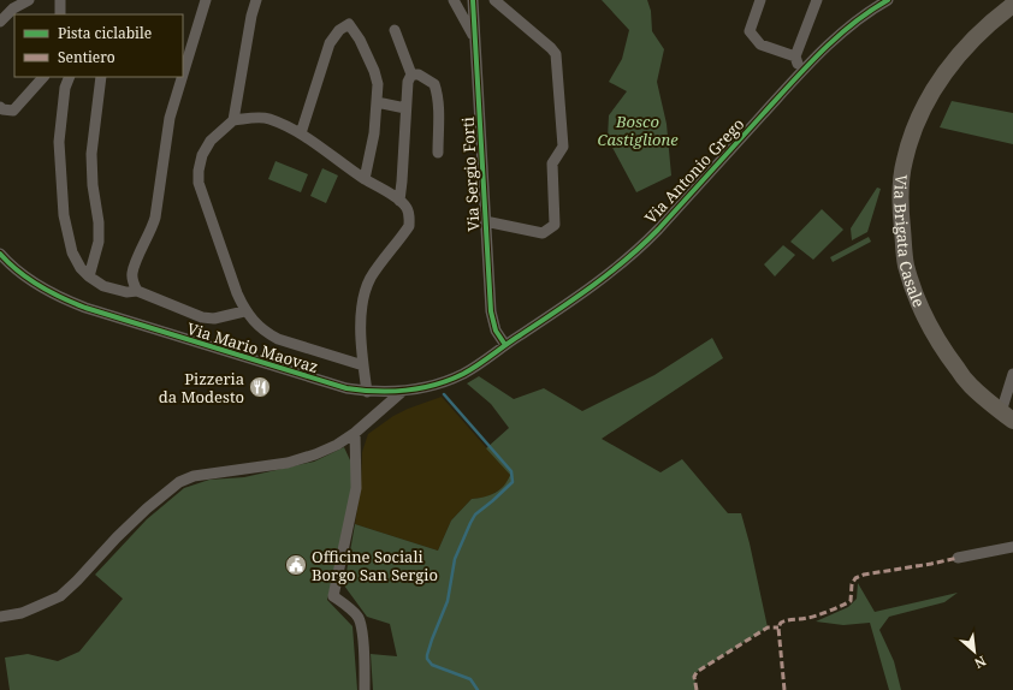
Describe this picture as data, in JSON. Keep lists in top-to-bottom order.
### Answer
{
  "streets": {
    "main road": ["Via Brigata Casale"],
    "street": ["Via Antonio Grego", "Via Sergio Forti", "Via Mario Maovaz"]
  },
  "crossings": [
    ["Via Antonio Grego", "Via Sergio Forti"],
    ["Via Antonio Grego", "Via Mario Maovaz"],
    ["Via Sergio Forti", "Via Mario Maovaz"]
  ],
  "parks": ["Bosco Castiglione"],
  "places": {
    "restaurant": ["Pizzeria da Modesto"],
    "public building": ["Officine Sociali Borgo San Sergio"]
  },
  "legend": ["Pista ciclabile", "Sentiero"],
  "north": "bottom right"
}
